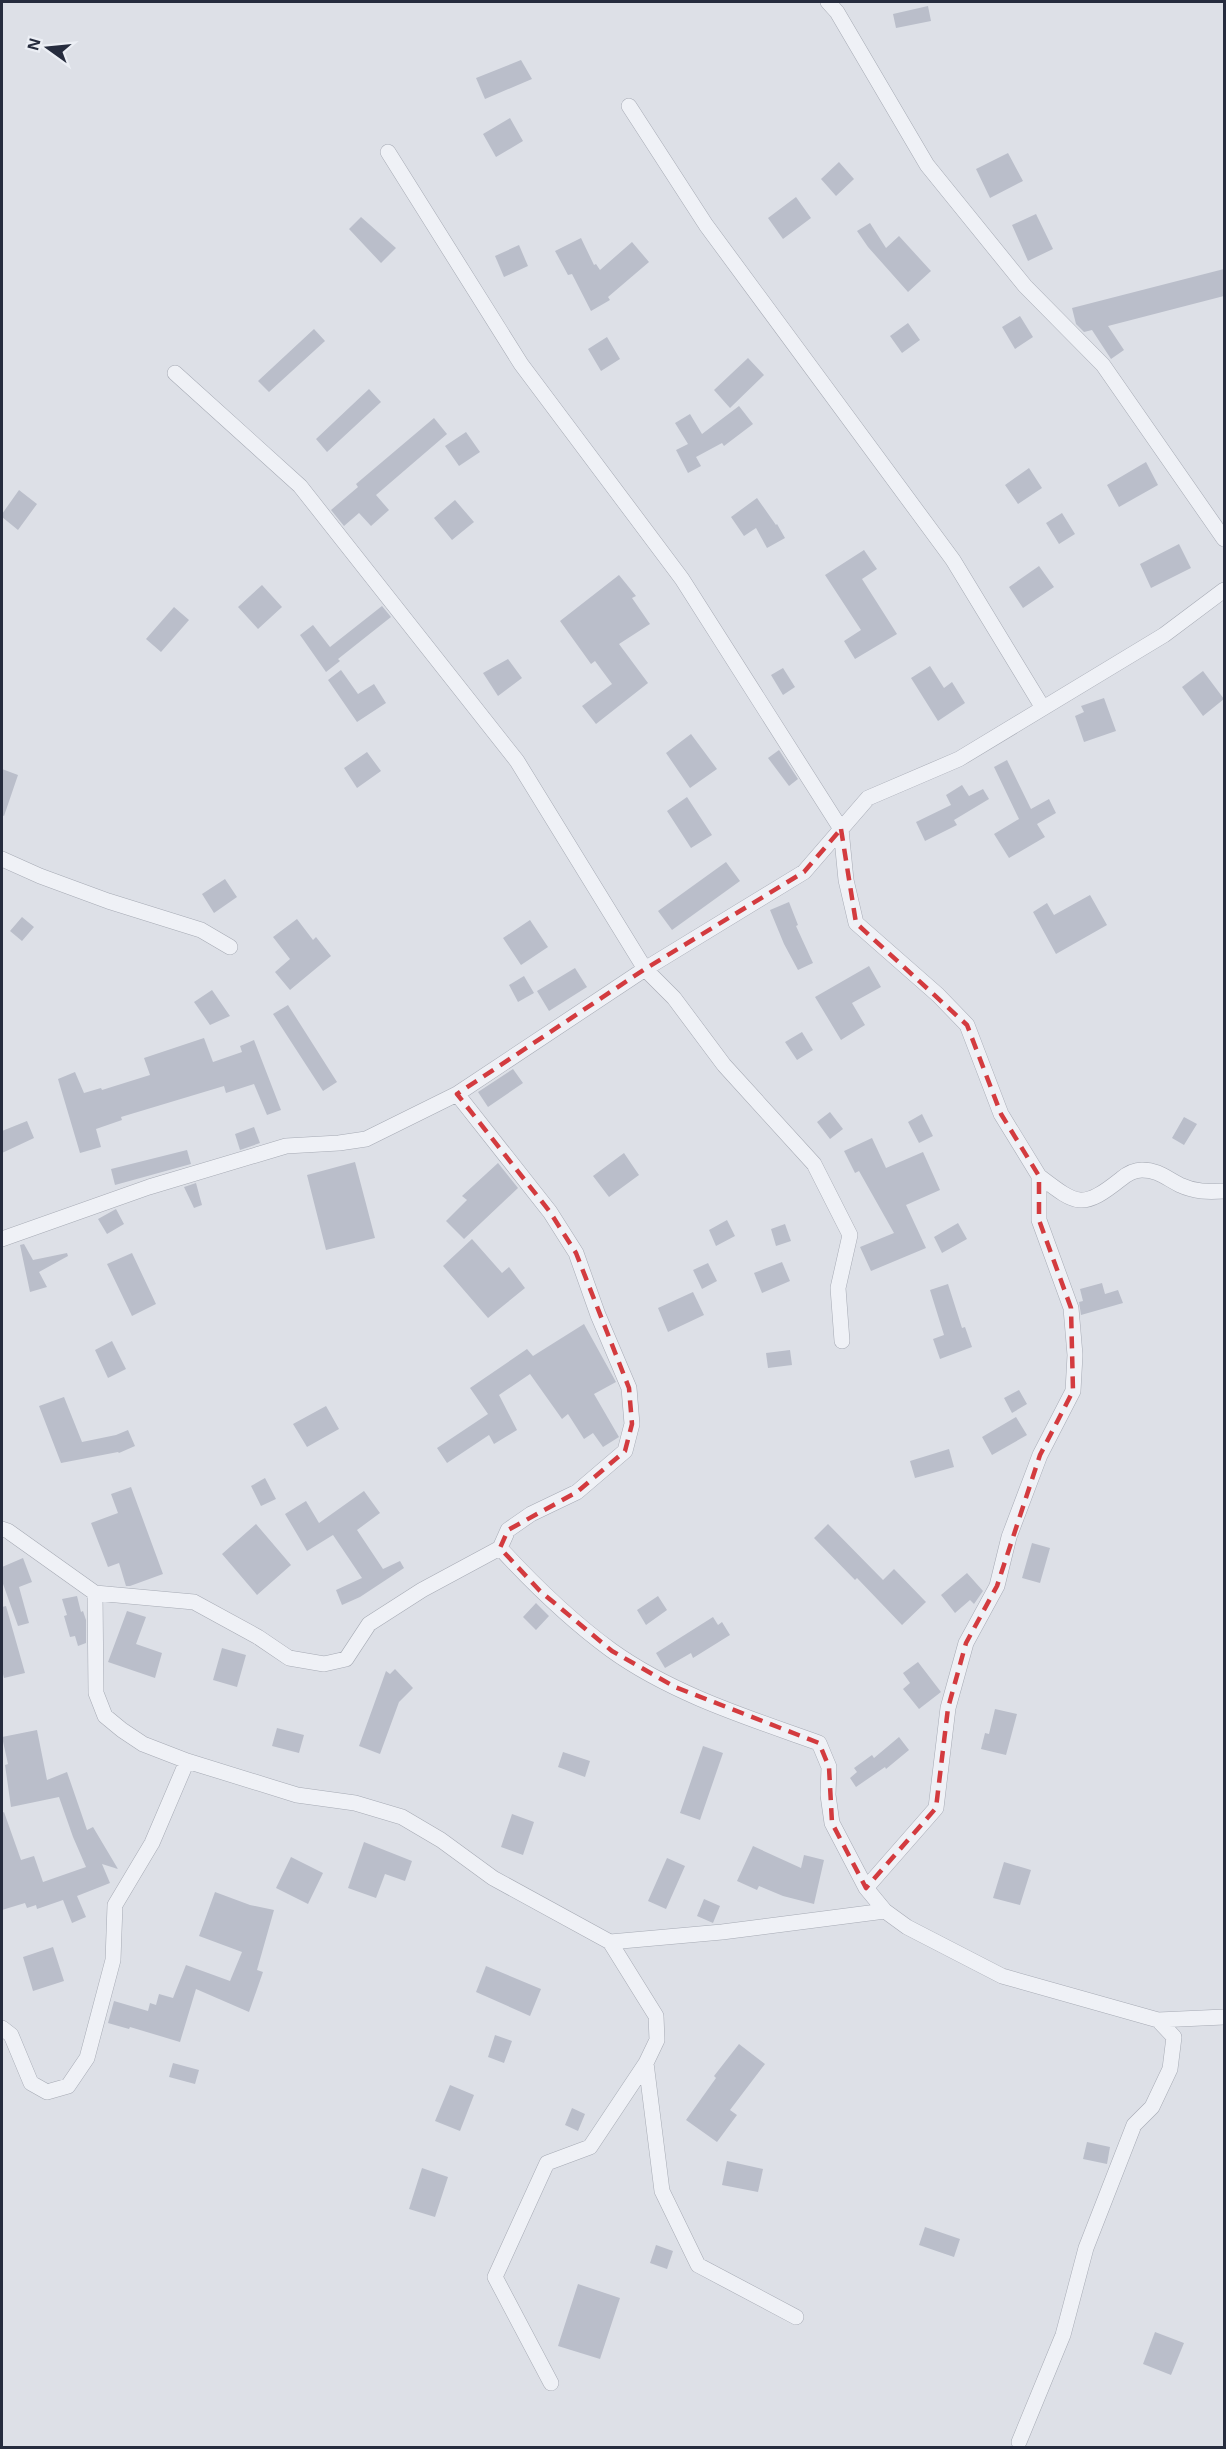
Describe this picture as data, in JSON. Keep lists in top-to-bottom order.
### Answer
{
  "north": "left"
}
